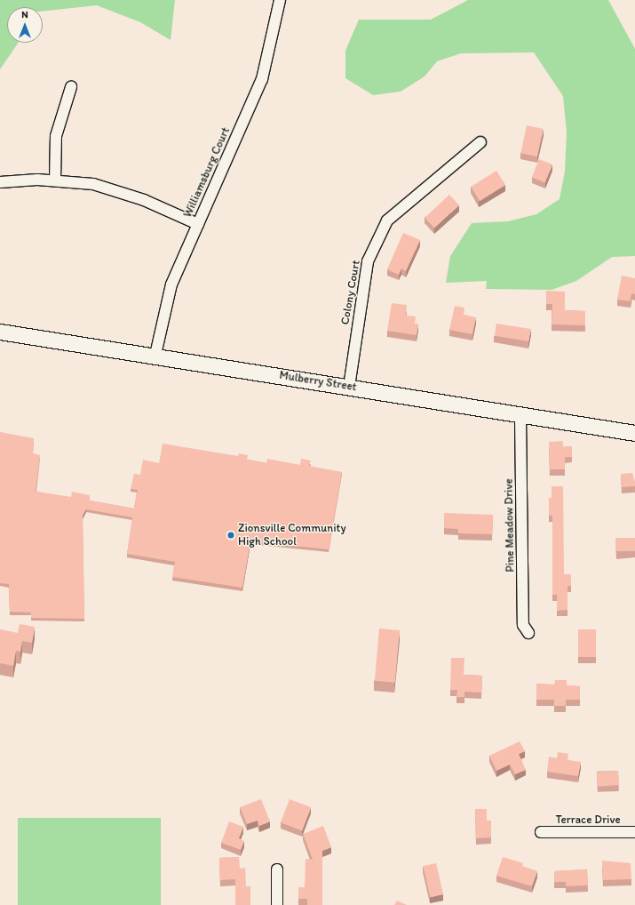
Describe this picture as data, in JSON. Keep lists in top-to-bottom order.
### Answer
{
  "streets": {
    "street": [
      "Williamsburg Court",
      "Colony Court",
      "Mulberry Street",
      "Pine Meadow Drive",
      "Terrace Drive"
    ]
  },
  "crossings": [
    ["Williamsburg Court", "Mulberry Street"],
    ["Colony Court", "Mulberry Street"],
    ["Mulberry Street", "Pine Meadow Drive"]
  ],
  "places": ["Zionsville Community High School"],
  "north": "top"
}
